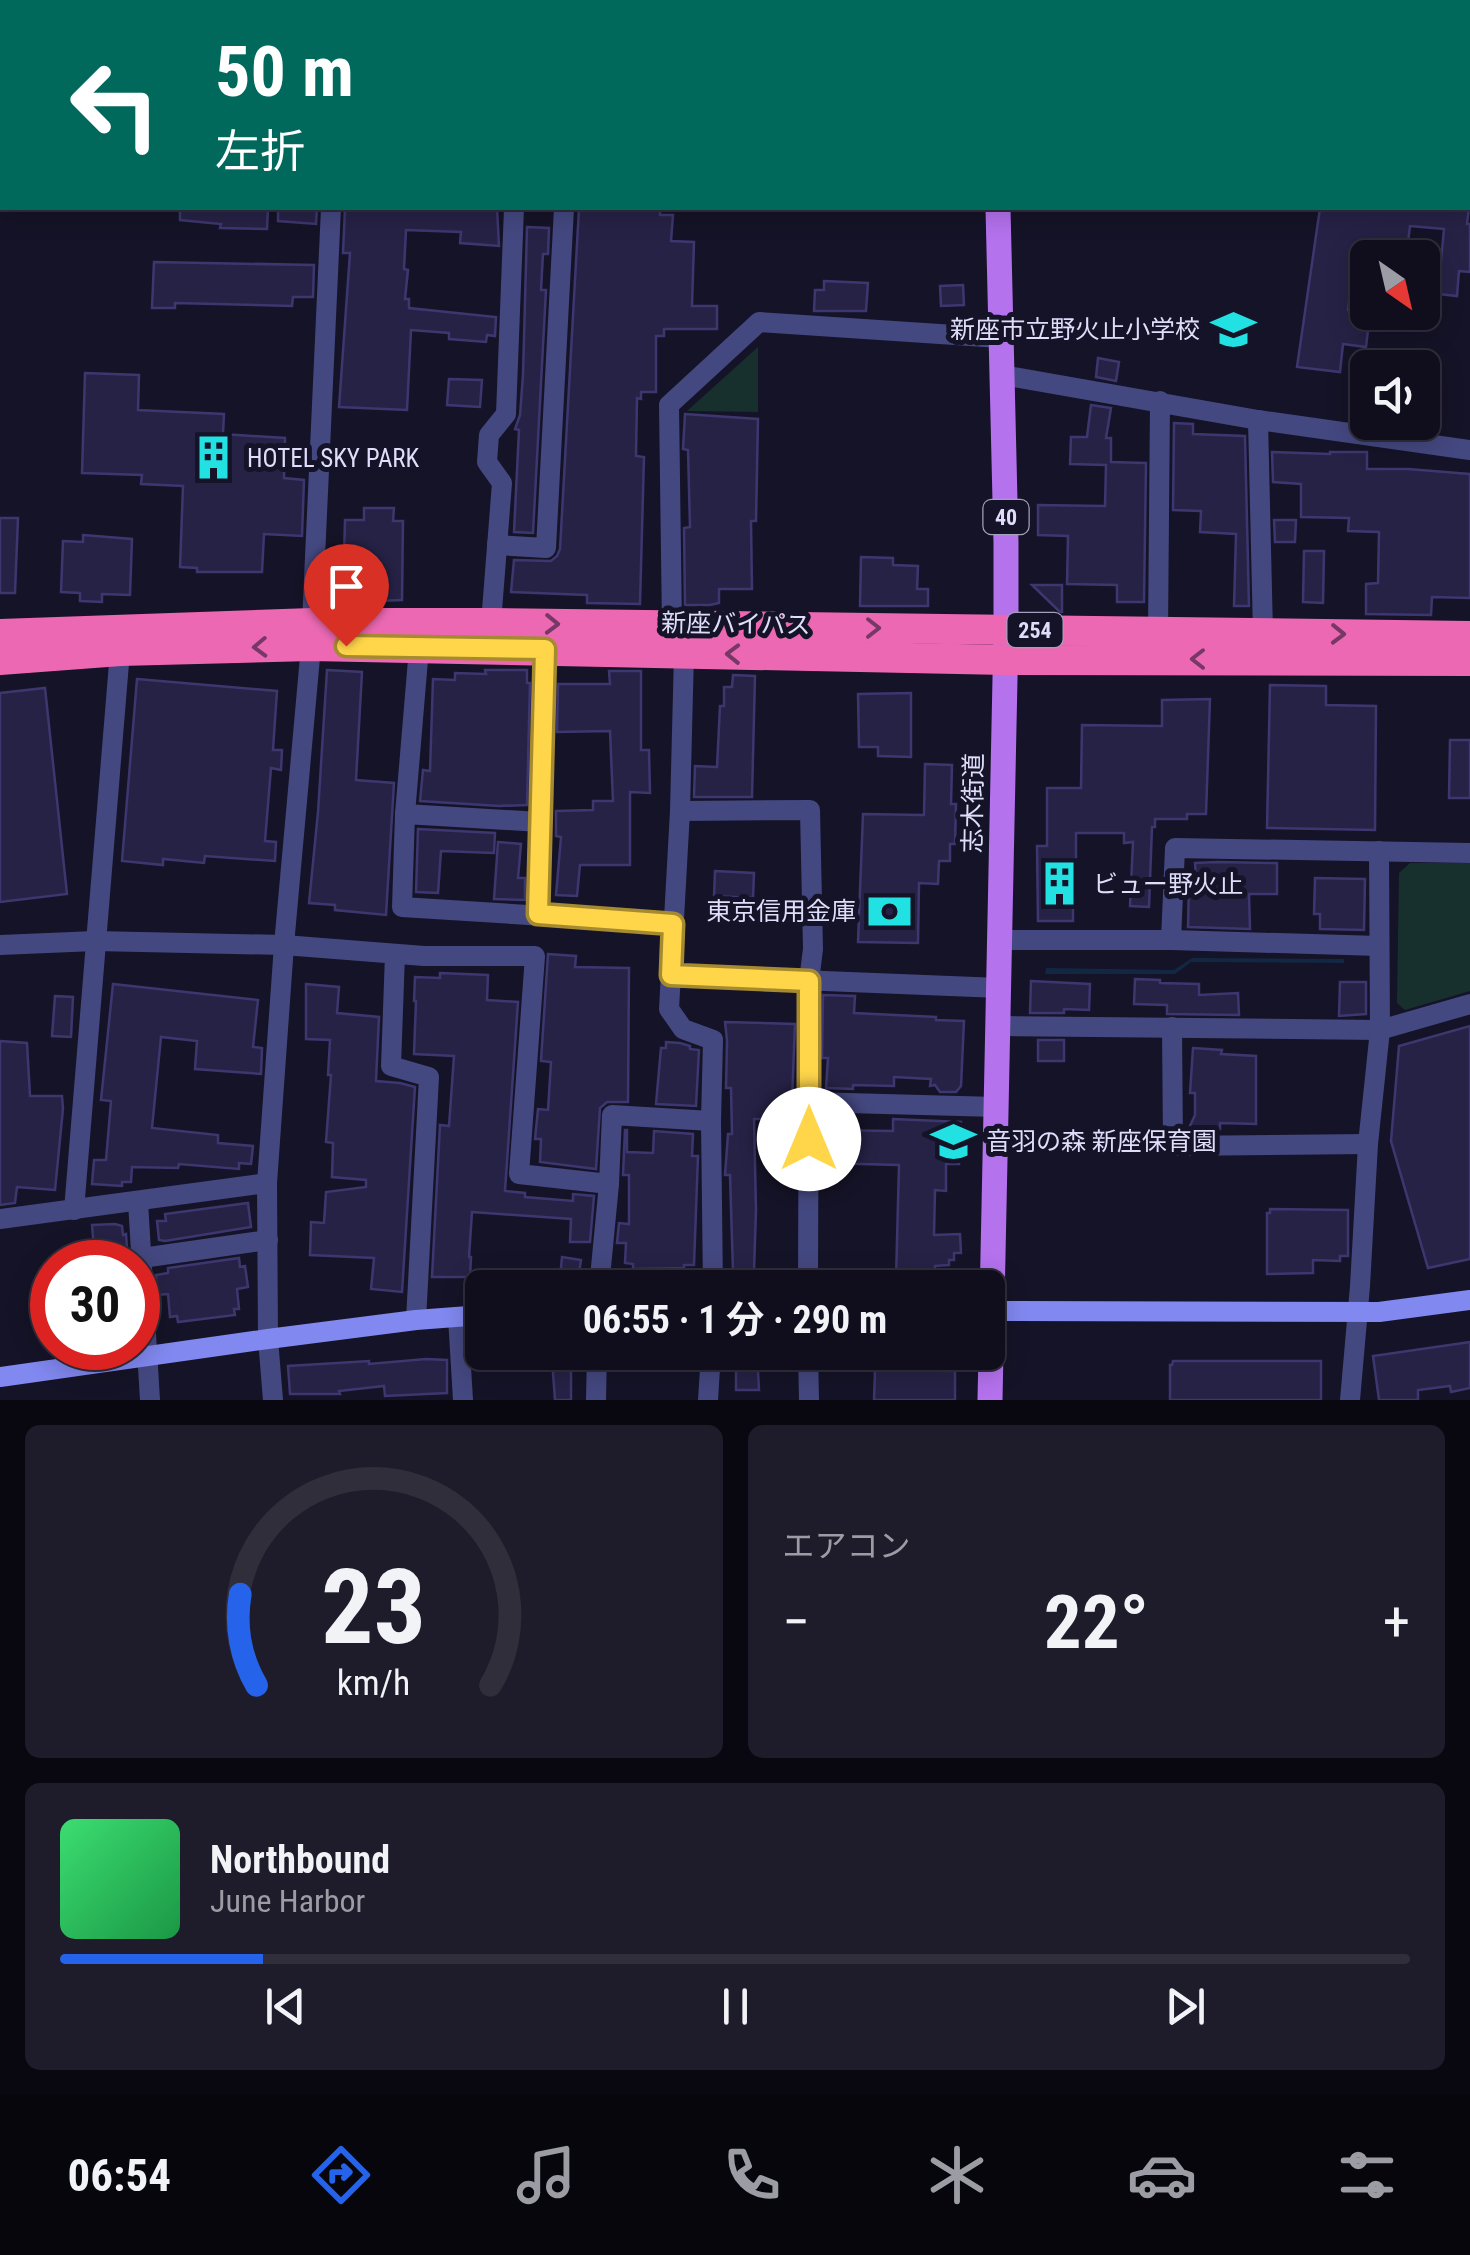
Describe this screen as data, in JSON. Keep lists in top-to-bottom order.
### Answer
{
  "streets": {
    "highway": ["新座バイパス", "254"],
    "main road": ["40", "志木街道"]
  },
  "crossings": [
    ["新座バイパス", "志木街道"]
  ],
  "places": {
    "school or university": ["新座市立野火止小学校", "音羽の森 新座保育園"],
    "building": ["HOTEL SKY PARK", "ビュー野火止"],
    "bank": ["東京信用金庫"]
  },
  "north": "bottom right",
  "page": {
    "turn": ["50 m", "左折"],
    "limit": "30",
    "trip": "06:55 · 1 分 · 290 m",
    "tile": "エアコン",
    "heat": ["−", "22°", "+"],
    "song": ["Northbound", "June Harbor"],
    "tabs": "06:54",
    "gauge": ["23", "km/h"]
  }
}
